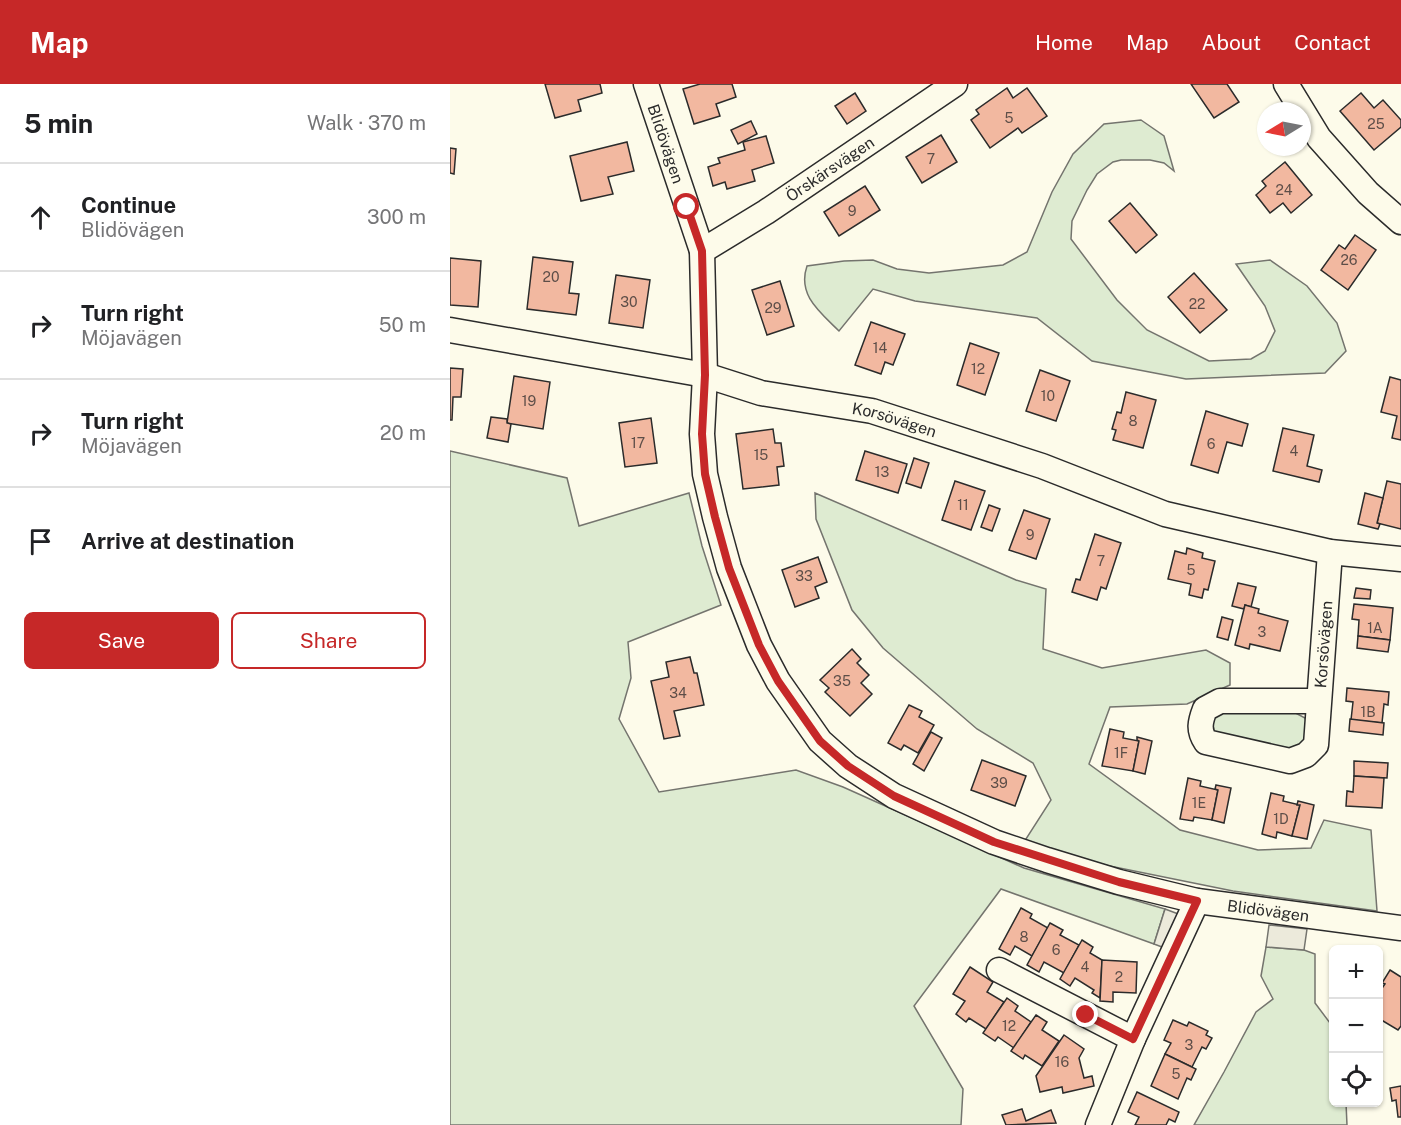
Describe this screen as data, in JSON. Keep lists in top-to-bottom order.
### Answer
{
  "streets": {
    "street": ["Blidövägen", "Örskärsvägen", "Korsövägen"]
  },
  "crossings": [
    ["Blidövägen", "Örskärsvägen"],
    ["Blidövägen", "Korsövägen"]
  ],
  "house_numbers": [
    "5",
    "25",
    "7",
    "24",
    "9",
    "26",
    "20",
    "30",
    "22",
    "29",
    "14",
    "12",
    "10",
    "19",
    "8",
    "17",
    "6",
    "4",
    "15",
    "13",
    "11",
    "9",
    "7",
    "5",
    "33",
    "1A",
    "3",
    "35",
    "34",
    "1B",
    "1F",
    "39",
    "1E",
    "1D",
    "8",
    "6",
    "4",
    "2",
    "12",
    "3",
    "16",
    "5"
  ],
  "north": "left",
  "page": {
    "header": "Map",
    "nav": [
      "Home",
      "Map",
      "About",
      "Contact"
    ],
    "heading": ["5 min", "Walk · 370 m"],
    "list": [
      ["Continue", "Blidövägen", "300 m"],
      ["Turn right", "Möjavägen", "50 m"],
      ["Turn right", "Möjavägen", "20 m"],
      "Arrive at destination"
    ],
    "buttons": ["Save", "Share"],
    "map_buttons": ["+", "−"]
  }
}
